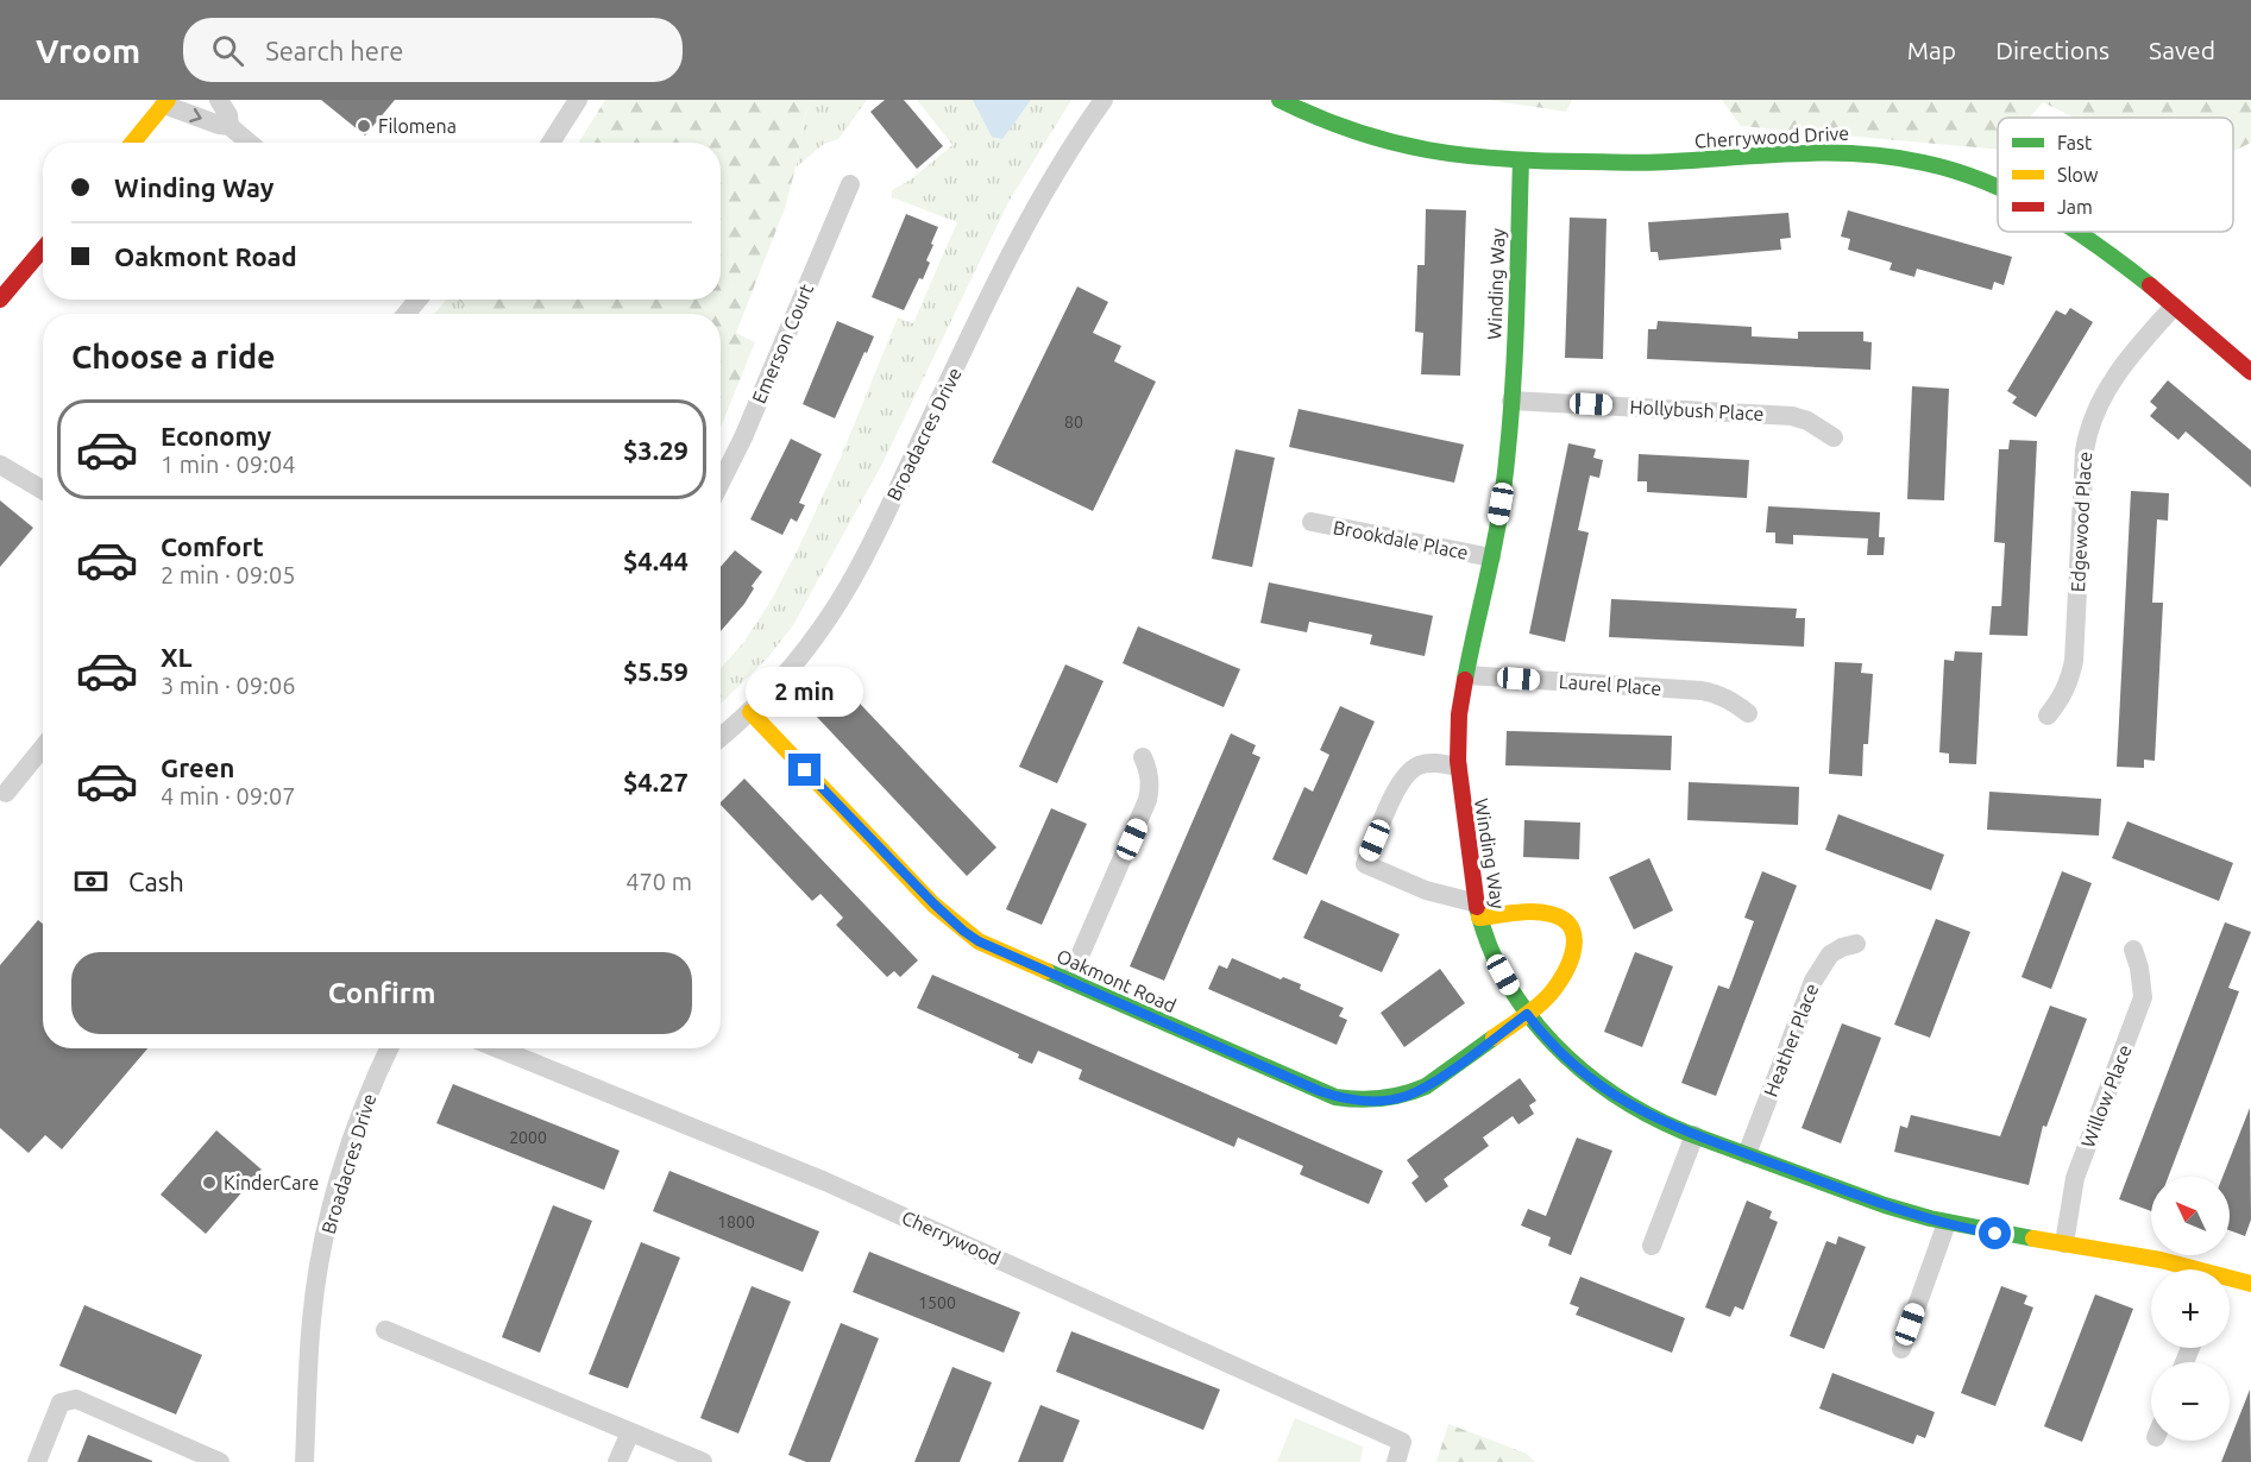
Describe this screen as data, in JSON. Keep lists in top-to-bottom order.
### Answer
{
  "streets": {
    "street": [
      "Cherrywood Drive",
      "Winding Way",
      "Emerson Court",
      "Hollybush Place",
      "Broadacres Drive",
      "Edgewood Place",
      "Brookdale Place",
      "Laurel Place",
      "Oakmont Road",
      "Heather Place",
      "Willow Place",
      "Cherrywood"
    ]
  },
  "crossings": [
    ["Cherrywood Drive", "Winding Way"],
    ["Cherrywood Drive", "Edgewood Place"],
    ["Winding Way", "Hollybush Place"],
    ["Winding Way", "Brookdale Place"],
    ["Winding Way", "Laurel Place"],
    ["Winding Way", "Oakmont Road"],
    ["Winding Way", "Heather Place"],
    ["Winding Way", "Willow Place"],
    ["Broadacres Drive", "Oakmont Road"]
  ],
  "places": ["Filomena", "KinderCare"],
  "house_numbers": [
    "80",
    "2000",
    "1800",
    "1500"
  ],
  "legend": ["Fast", "Slow", "Jam"],
  "north": "top left",
  "page": {
    "header": "Vroom",
    "search": "Search here",
    "nav": ["Map", "Directions", "Saved"],
    "banner": ["Winding Way", "Oakmont Road"],
    "heading": "Choose a ride",
    "list": [
      {
        "name": "Economy",
        "note": "1 min · 09:04",
        "value": "$3.29"
      },
      {
        "name": "Comfort",
        "note": "2 min · 09:05",
        "value": "$4.44"
      },
      {
        "name": "XL",
        "note": "3 min · 09:06",
        "value": "$5.59"
      },
      {
        "name": "Green",
        "note": "4 min · 09:07",
        "value": "$4.27"
      }
    ],
    "bubble": "2 min",
    "pay": ["Cash", "470 m"],
    "buttons": "Confirm",
    "map_buttons": ["+", "−"]
  }
}
